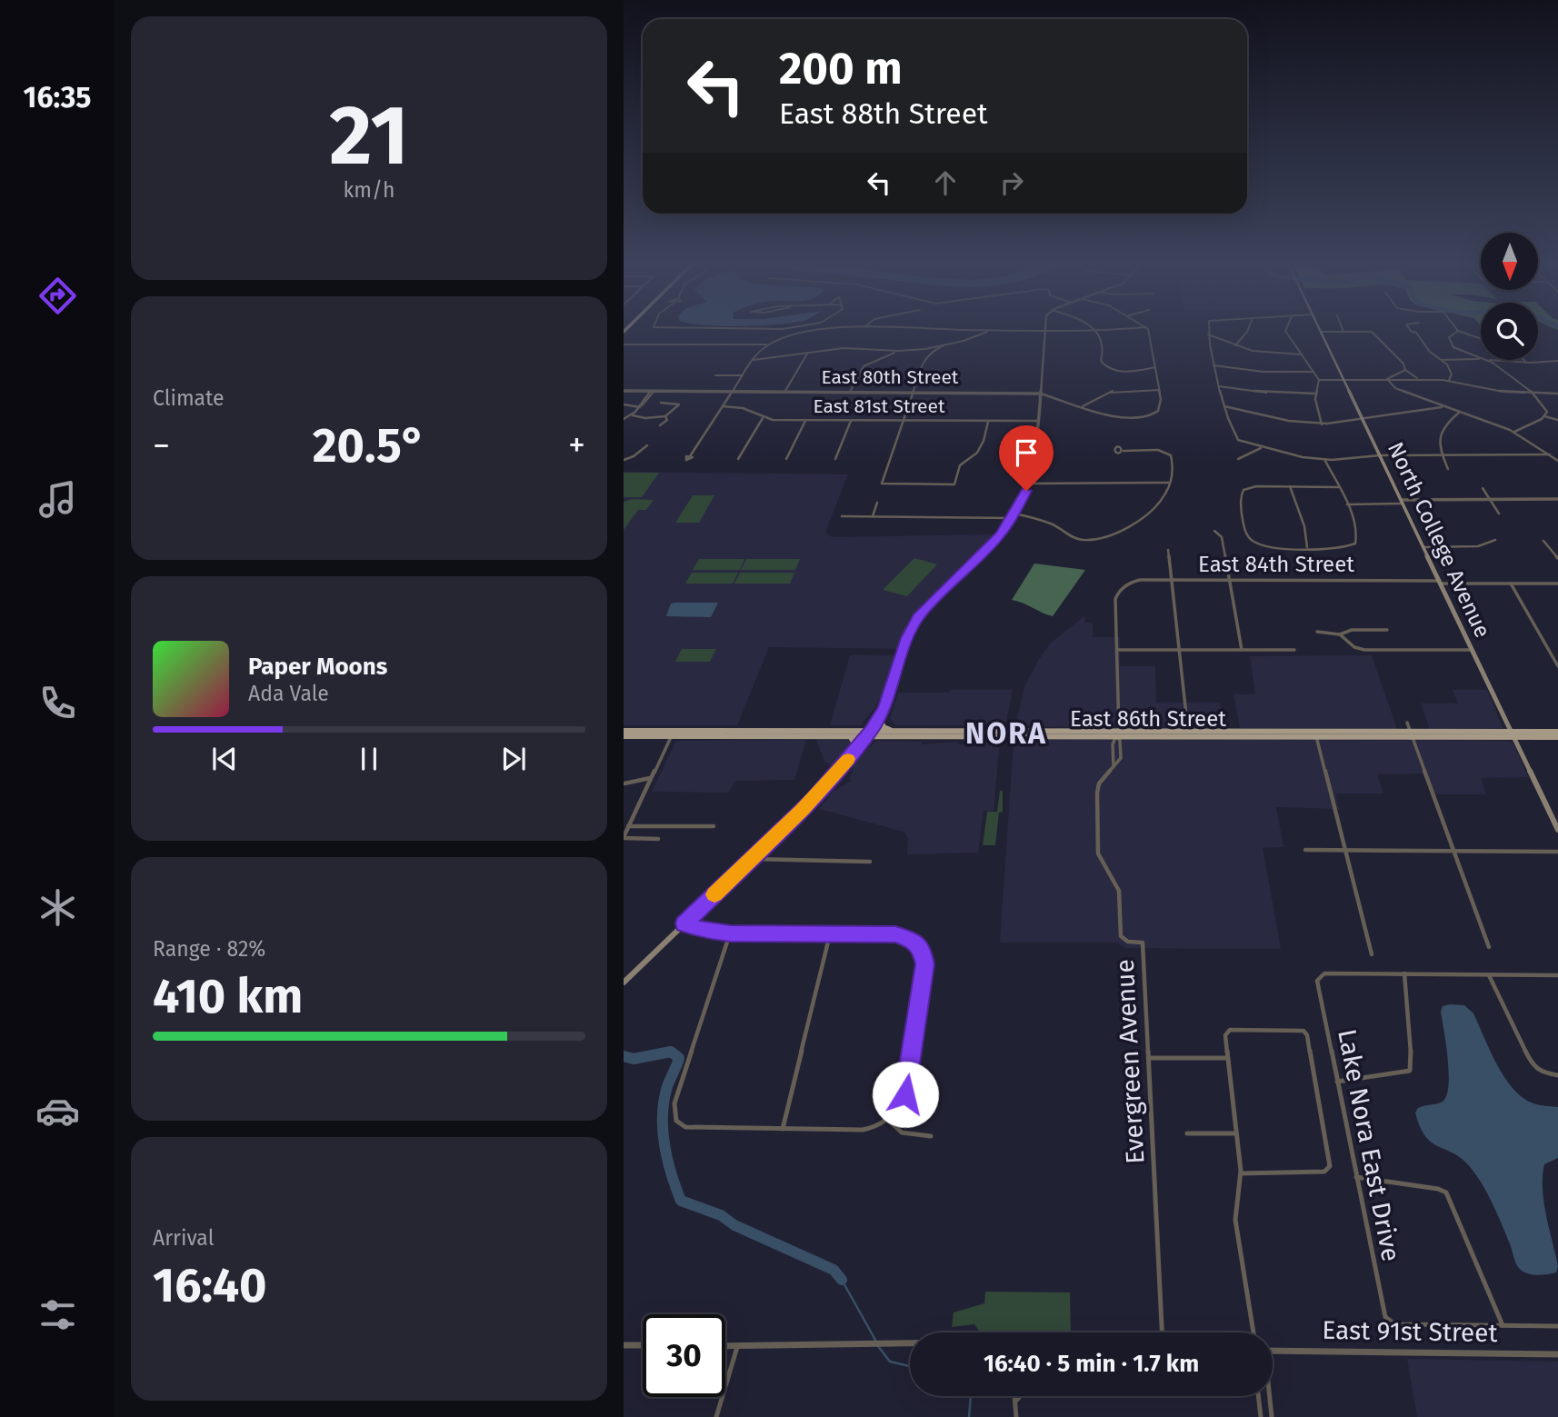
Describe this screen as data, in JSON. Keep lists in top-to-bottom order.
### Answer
{
  "streets": {
    "main road": ["North College Avenue", "East 86th Street"],
    "street": [
      "East 80th Street",
      "East 81st Street",
      "East 84th Street",
      "Evergreen Avenue",
      "Lake Nora East Drive",
      "East 91st Street"
    ]
  },
  "crossings": [
    ["North College Avenue", "East 84th Street"],
    ["North College Avenue", "East 86th Street"],
    ["East 84th Street", "Evergreen Avenue"],
    ["East 86th Street", "Evergreen Avenue"]
  ],
  "districts": ["NORA"],
  "north": "bottom",
  "page": {
    "tabs": "16:35",
    "tile": [
      ["21", "km/h"],
      "Climate",
      ["Range · 82%", "410 km"],
      ["Arrival", "16:40"]
    ],
    "turn": ["200 m", "East 88th Street"],
    "heat": ["−", "20.5°", "+"],
    "song": ["Paper Moons", "Ada Vale"],
    "limit": "30",
    "trip": "16:40 · 5 min · 1.7 km"
  }
}
